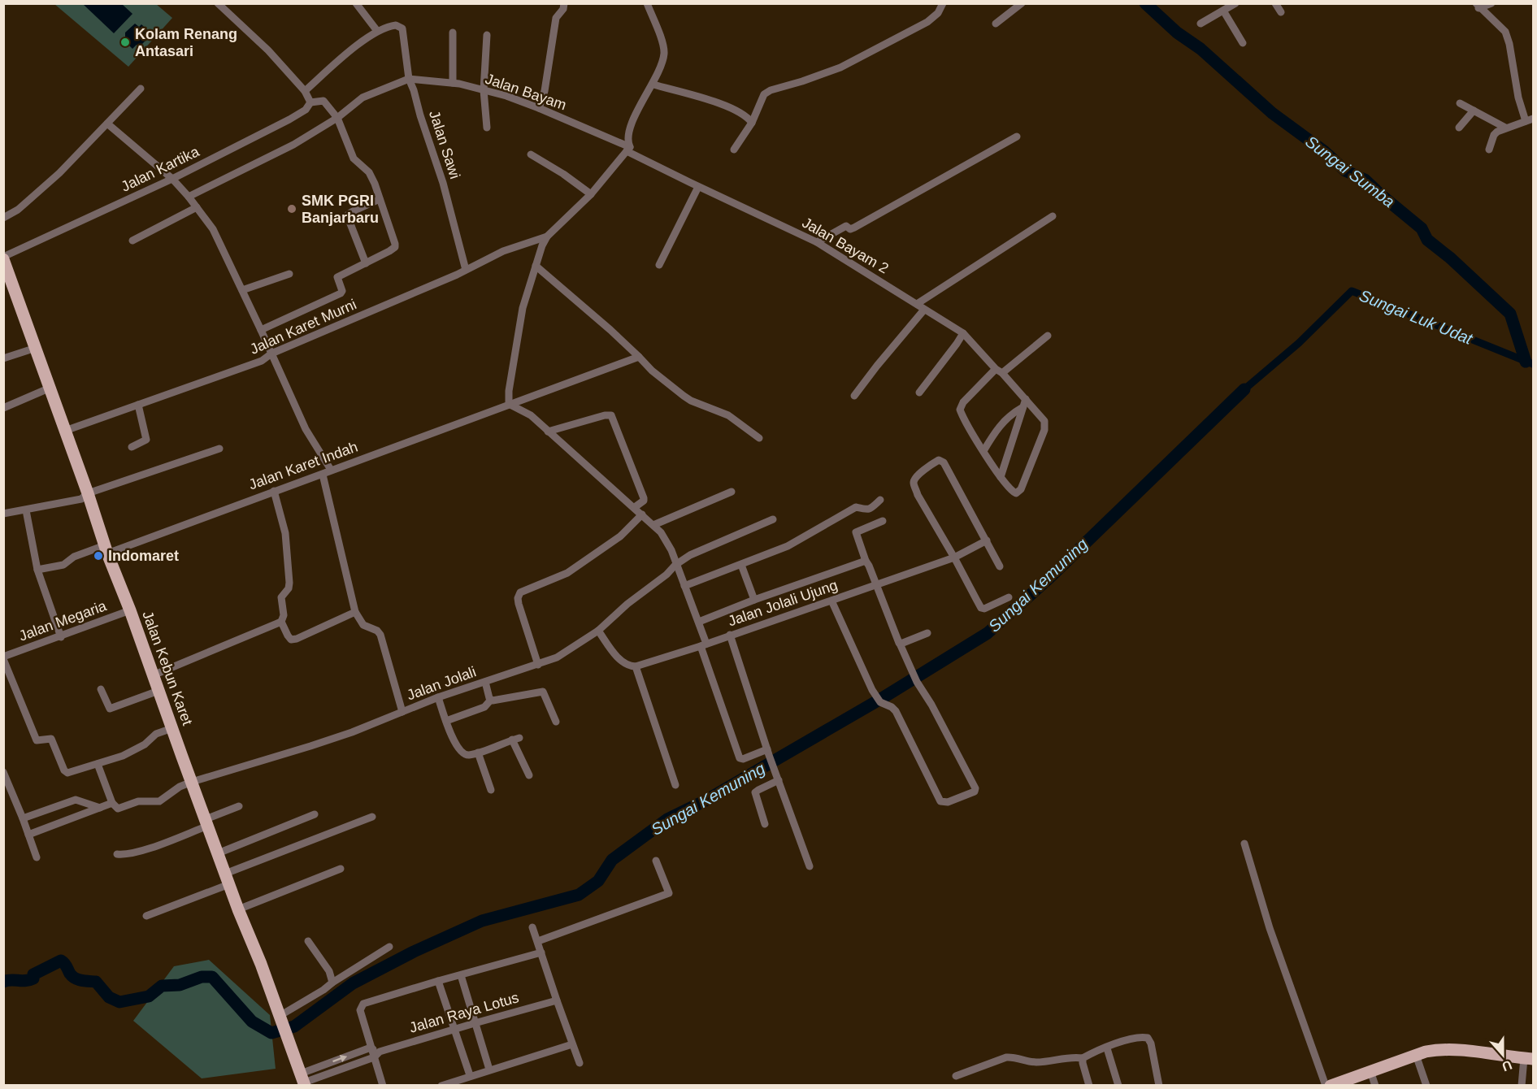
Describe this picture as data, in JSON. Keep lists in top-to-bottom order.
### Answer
{
  "streets": {
    "main road": ["Jalan Kebun Karet"],
    "street": [
      "Jalan Bayam",
      "Jalan Sawi",
      "Jalan Kartika",
      "Jalan Bayam 2",
      "Jalan Karet Murni",
      "Jalan Karet Indah",
      "Jalan Jolali Ujung",
      "Jalan Megaria",
      "Jalan Jolali",
      "Jalan Raya Lotus"
    ]
  },
  "crossings": [
    ["Jalan Bayam", "Jalan Sawi"],
    ["Jalan Bayam", "Jalan Bayam 2"],
    ["Jalan Sawi", "Jalan Karet Murni"],
    ["Jalan Kartika", "Jalan Kebun Karet"],
    ["Jalan Karet Murni", "Jalan Kebun Karet"],
    ["Jalan Karet Indah", "Jalan Kebun Karet"],
    ["Jalan Megaria", "Jalan Kebun Karet"],
    ["Jalan Kebun Karet", "Jalan Jolali"],
    ["Jalan Kebun Karet", "Jalan Raya Lotus"]
  ],
  "water": ["Sungai Sumba", "Sungai Luk Udat", "Sungai Kemuning"],
  "places": ["Kolam Renang Antasari", "SMK PGRI Banjarbaru", "Indomaret"],
  "north": "bottom"
}
